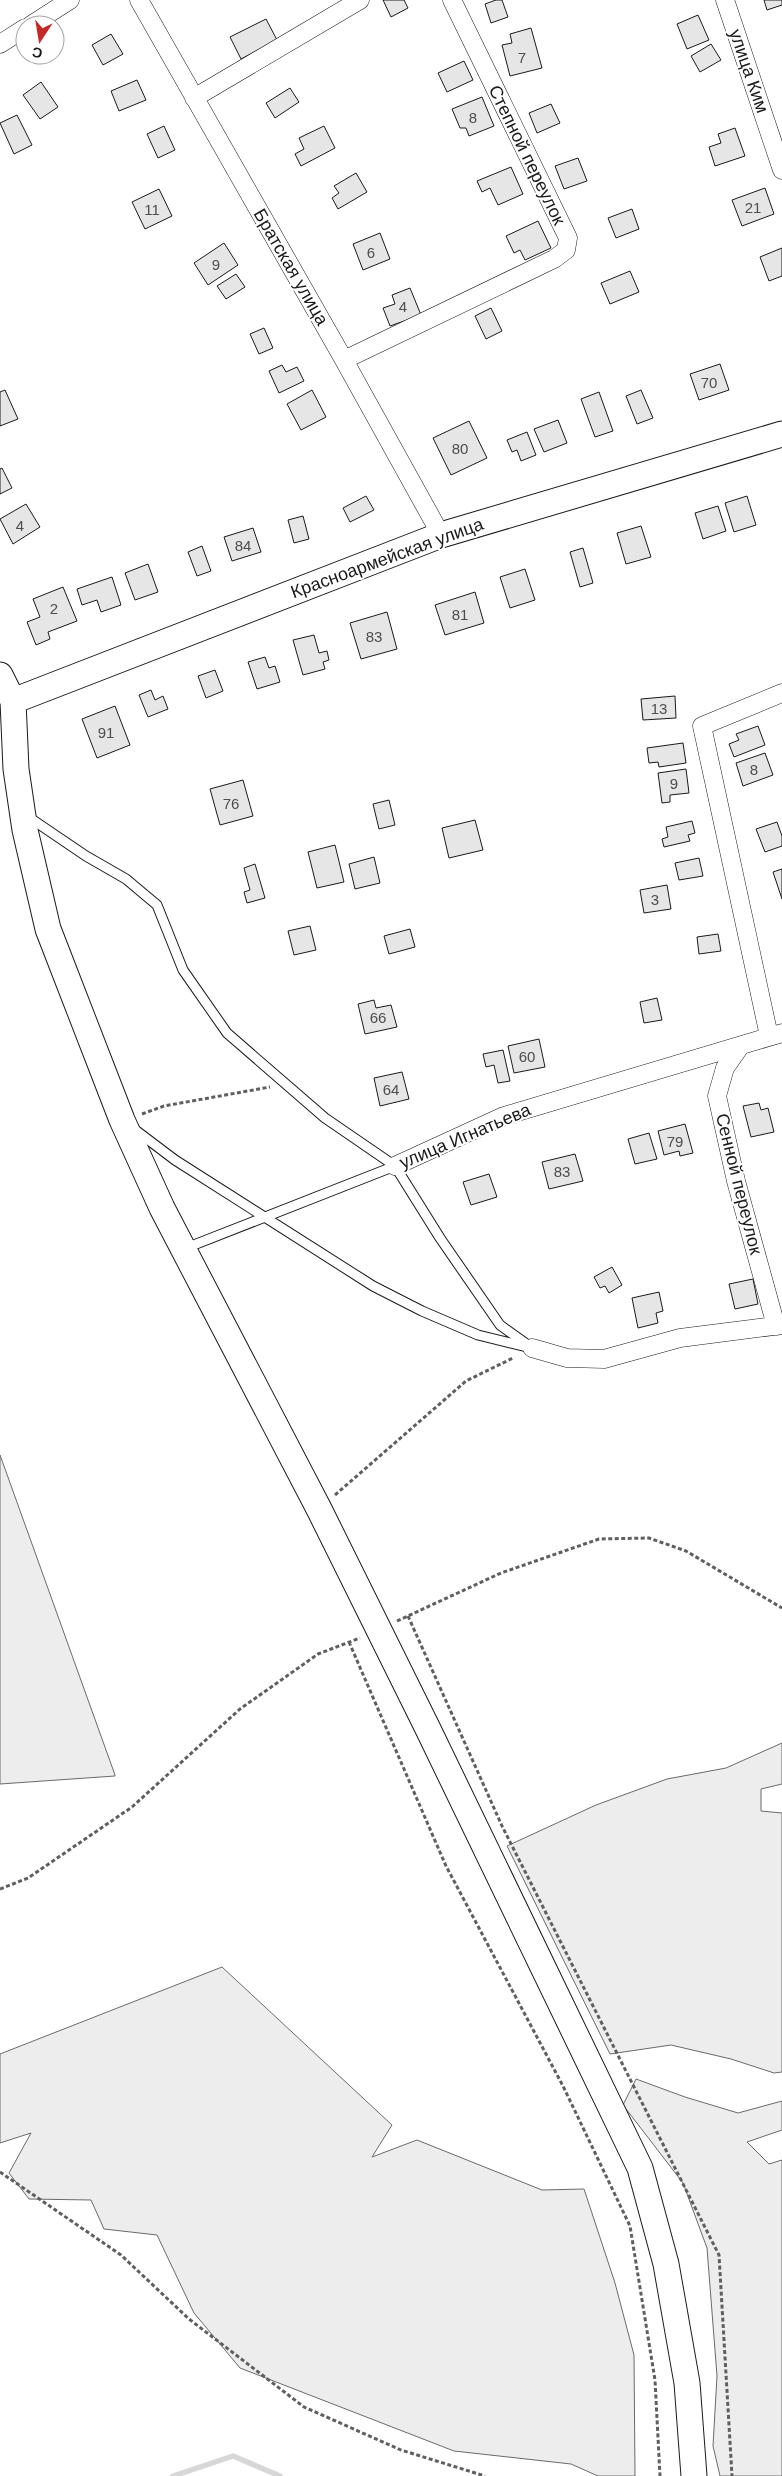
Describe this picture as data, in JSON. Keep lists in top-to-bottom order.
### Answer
{
  "streets": {
    "street": [
      "улица Ким",
      "Степной переулок",
      "Братская улица",
      "Красноармейская улица",
      "улица Игнатьева",
      "Сенной переулок"
    ]
  },
  "crossings": [
    ["Степной переулок", "Братская улица"],
    ["Братская улица", "Красноармейская улица"],
    ["улица Игнатьева", "Сенной переулок"]
  ],
  "house_numbers": [
    "7",
    "8",
    "21",
    "11",
    "6",
    "9",
    "4",
    "70",
    "80",
    "4",
    "84",
    "2",
    "81",
    "83",
    "13",
    "91",
    "8",
    "9",
    "76",
    "3",
    "66",
    "60",
    "64",
    "79",
    "83"
  ],
  "north": "bottom"
}
